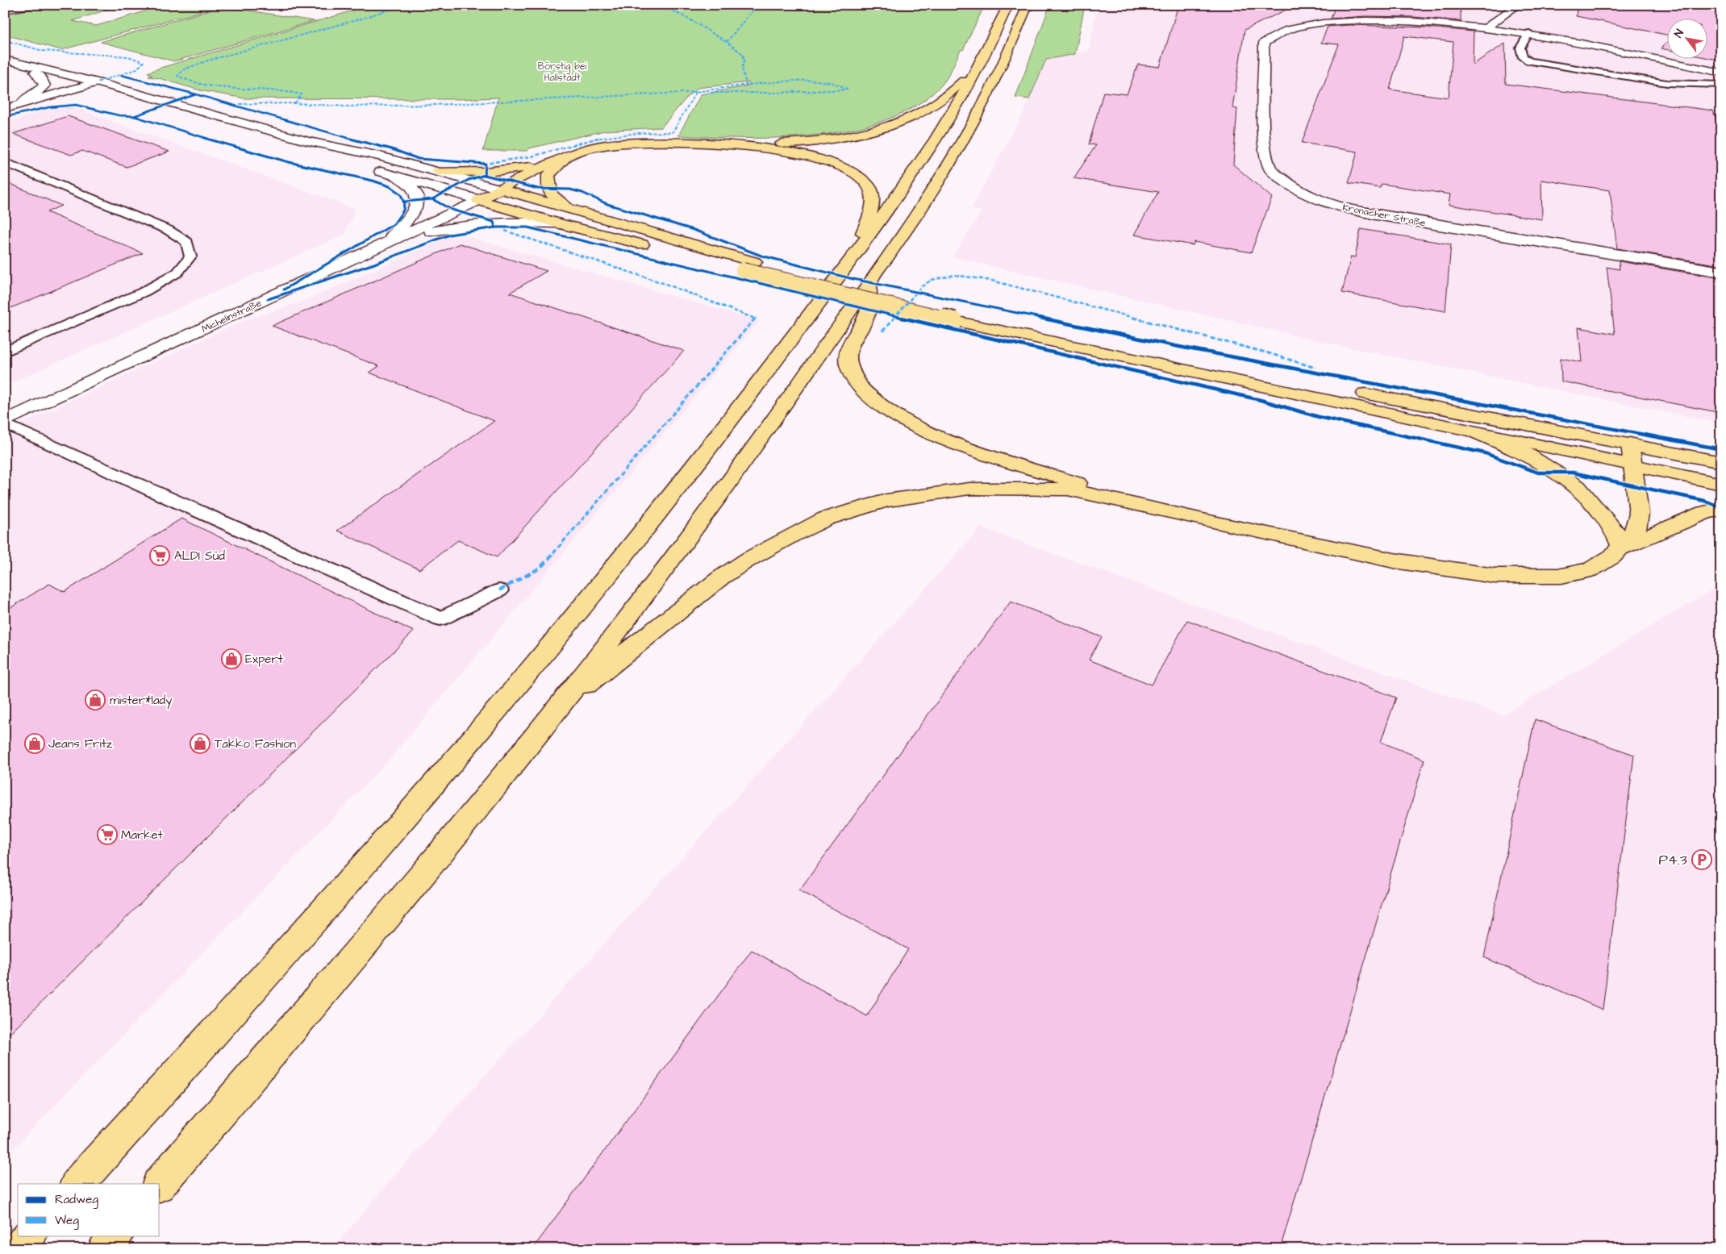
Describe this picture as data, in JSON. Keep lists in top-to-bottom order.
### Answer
{
  "streets": {
    "main road": ["Michelinstraße"],
    "street": ["Kronacher Straße"]
  },
  "parks": ["Börstig bei Hallstadt"],
  "places": {
    "supermarket": ["ALDI Süd", "Market"],
    "shop": [
      "Expert",
      "mister*lady",
      "Jeans Fritz",
      "Takko Fashion"
    ],
    "parking": ["P4.3"]
  },
  "legend": ["Radweg", "Weg"],
  "north": "top left"
}
